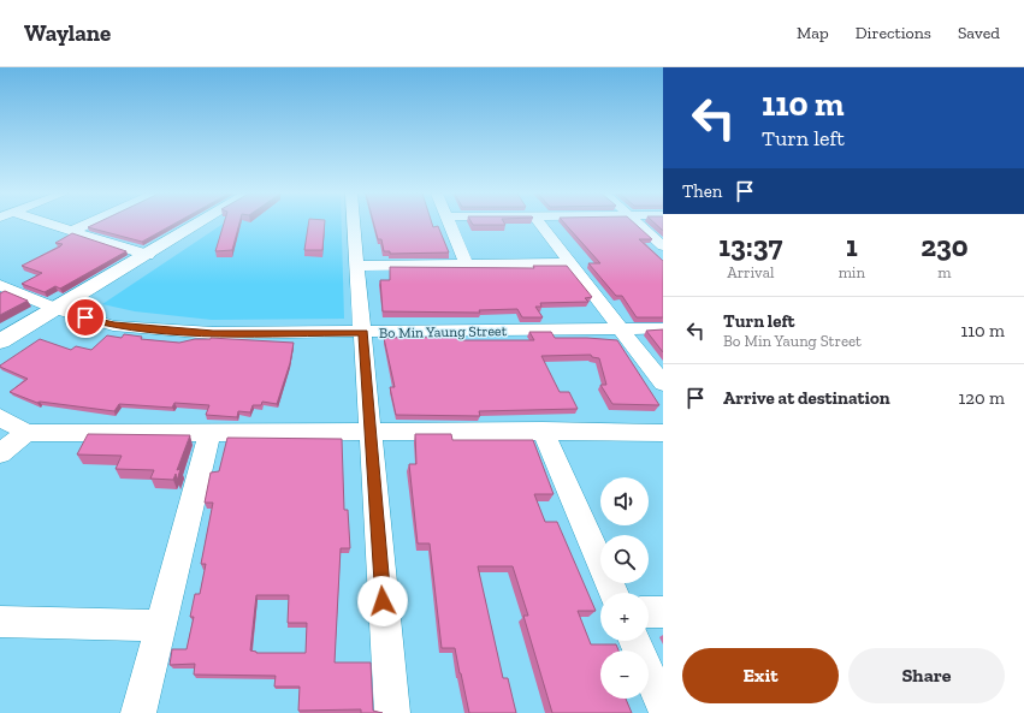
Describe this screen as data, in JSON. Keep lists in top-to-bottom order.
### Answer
{
  "streets": {
    "street": ["Bo Min Yaung Street"]
  },
  "page": {
    "header": "Waylane",
    "nav": ["Map", "Directions", "Saved"],
    "turn": ["110 m", "Turn left"],
    "then": "Then",
    "eta": [
      "13:37",
      "Arrival",
      "1",
      "min",
      "230",
      "m"
    ],
    "list": [
      {
        "name": "Turn left",
        "note": "Bo Min Yaung Street",
        "value": "110 m"
      },
      {
        "name": "Arrive at destination",
        "value": "120 m"
      }
    ],
    "map_buttons": ["+", "−"],
    "buttons": ["Exit", "Share"]
  }
}
